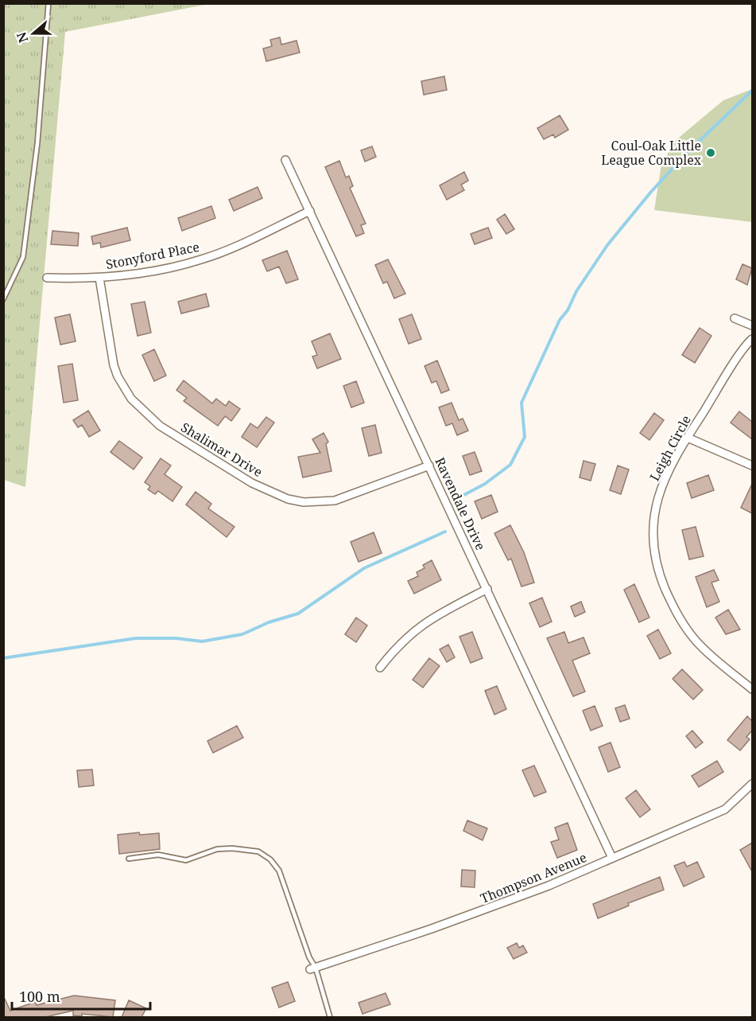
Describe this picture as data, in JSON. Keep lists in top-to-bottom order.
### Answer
{
  "streets": {
    "street": [
      "Stonyford Place",
      "Leigh Circle",
      "Shalimar Drive",
      "Ravendale Drive",
      "Thompson Avenue"
    ]
  },
  "crossings": [
    ["Stonyford Place", "Shalimar Drive"],
    ["Stonyford Place", "Ravendale Drive"],
    ["Shalimar Drive", "Ravendale Drive"],
    ["Ravendale Drive", "Thompson Avenue"]
  ],
  "places": ["Coul-Oak Little League Complex"],
  "scale_bar": "100 m",
  "north": "left"
}
